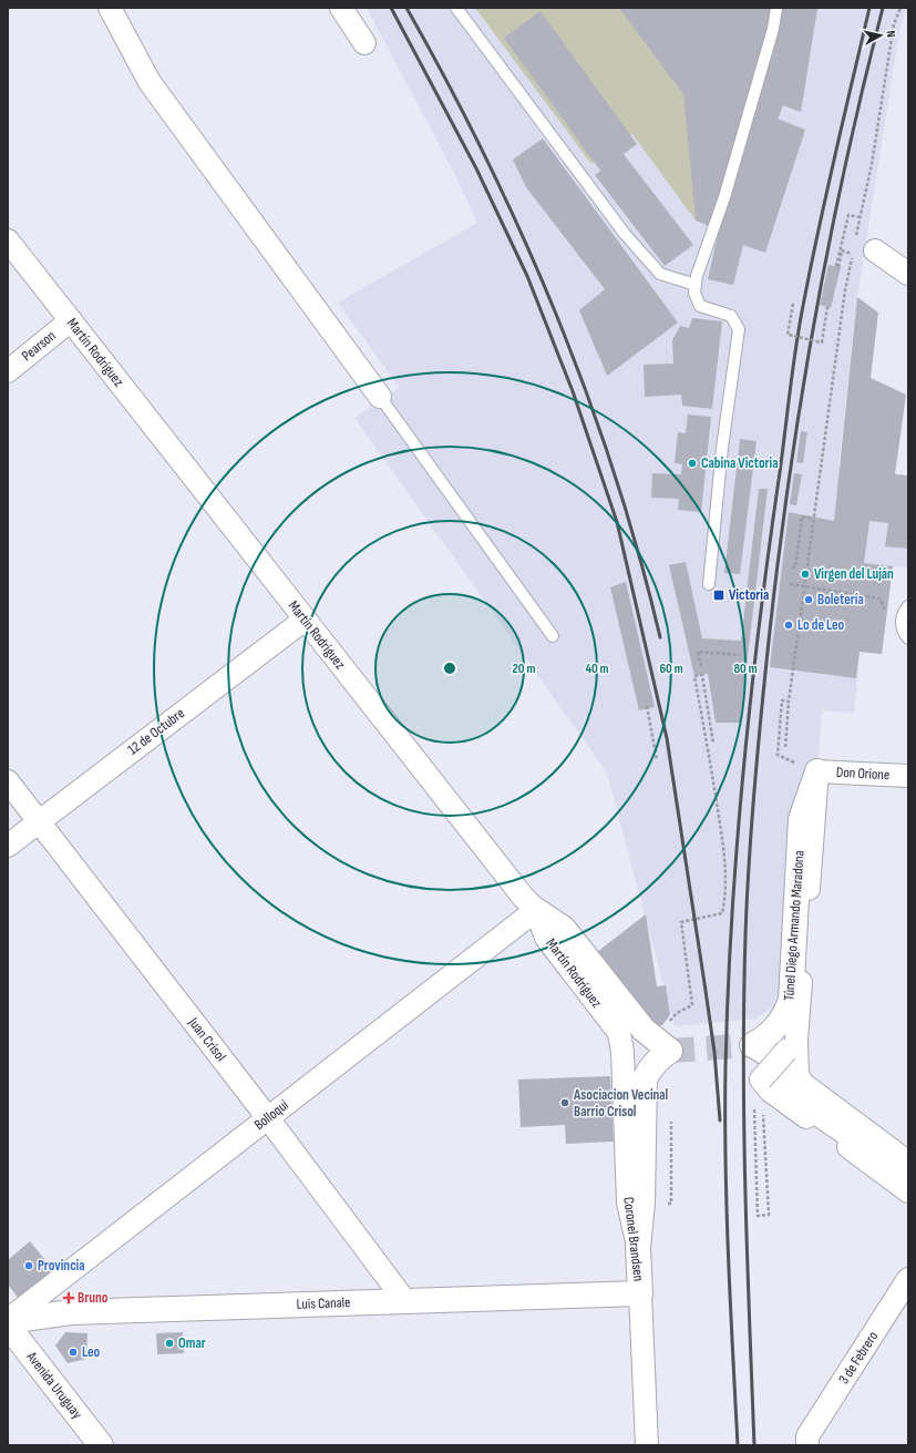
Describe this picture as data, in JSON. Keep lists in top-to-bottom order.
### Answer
{
  "streets": {
    "street": [
      "Pearson",
      "Martín Rodríguez",
      "12 de Octubre",
      "Don Orione",
      "Túnel Diego Armando Maradona",
      "Juan Crisol",
      "Bolloqui",
      "Coronel Brandsen",
      "Luis Canale",
      "3 de Febrero",
      "Avenida Uruguay"
    ]
  },
  "crossings": [
    ["Pearson", "Martín Rodríguez"],
    ["Martín Rodríguez", "12 de Octubre"],
    ["Martín Rodríguez", "Bolloqui"],
    ["Martín Rodríguez", "Coronel Brandsen"],
    ["12 de Octubre", "Juan Crisol"],
    ["Don Orione", "Túnel Diego Armando Maradona"],
    ["Juan Crisol", "Bolloqui"],
    ["Juan Crisol", "Luis Canale"],
    ["Bolloqui", "Luis Canale"],
    ["Coronel Brandsen", "Luis Canale"]
  ],
  "places": {
    "other": [
      "Cabina Victoria",
      "Virgen del Luján",
      "Boletería",
      "Lo de Leo",
      "Asociacion Vecinal Barrio Crisol",
      "Provincia",
      "Omar",
      "Leo"
    ],
    "transit": ["Victoria"],
    "health": ["Bruno"]
  },
  "north": "right",
  "rings": [
    "20 m",
    "40 m",
    "60 m",
    "80 m"
  ]
}
